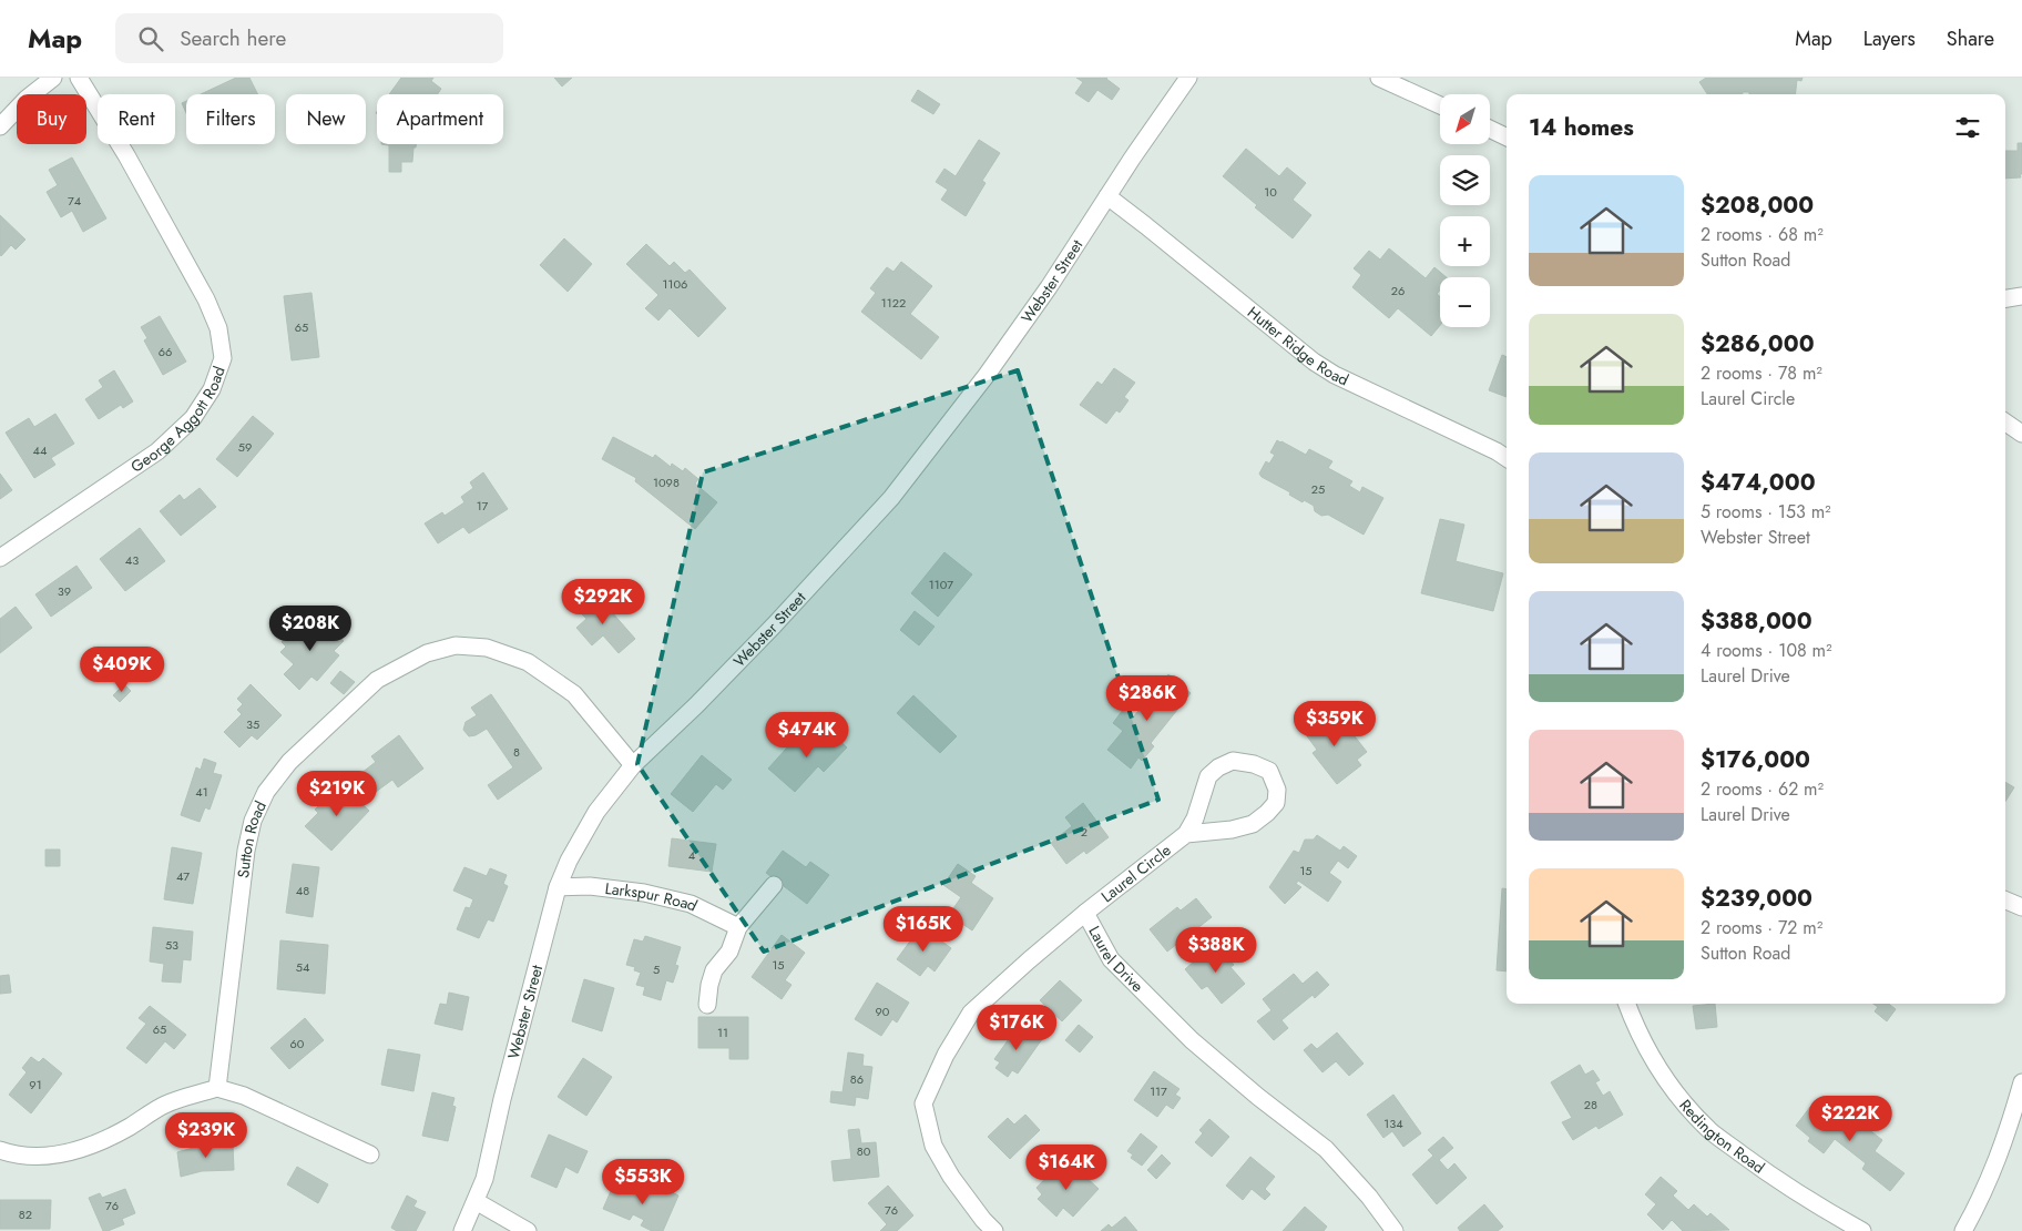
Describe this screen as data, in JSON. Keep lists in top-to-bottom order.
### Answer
{
  "streets": {
    "street": [
      "Webster Street",
      "Hutter Ridge Road",
      "George Aggott Road",
      "Sutton Road",
      "Laurel Circle",
      "Larkspur Road",
      "Laurel Drive",
      "Redington Road"
    ]
  },
  "crossings": [
    ["Webster Street", "Hutter Ridge Road"],
    ["Webster Street", "Sutton Road"],
    ["Webster Street", "Larkspur Road"],
    ["Laurel Circle", "Laurel Drive"]
  ],
  "house_numbers": [
    "10",
    "74",
    "1106",
    "26",
    "1122",
    "65",
    "66",
    "59",
    "44",
    "1098",
    "25",
    "17",
    "43",
    "1107",
    "39",
    "35",
    "8",
    "41",
    "2",
    "4",
    "15",
    "47",
    "48",
    "53",
    "15",
    "54",
    "5",
    "90",
    "65",
    "11",
    "60",
    "86",
    "91",
    "117",
    "28",
    "134",
    "80",
    "76",
    "76",
    "82"
  ],
  "north": "bottom left",
  "page": {
    "header": "Map",
    "search": "Search here",
    "nav": ["Map", "Layers", "Share"],
    "map_buttons": ["+", "−"],
    "chip": [
      "Buy",
      "Rent",
      "Filters",
      "New",
      "Apartment"
    ],
    "heading": "14 homes",
    "list": [
      {
        "name": "$208,000",
        "note": "2 rooms · 68 m² · Sutton Road"
      },
      {
        "name": "$286,000",
        "note": "2 rooms · 78 m² · Laurel Circle"
      },
      {
        "name": "$474,000",
        "note": "5 rooms · 153 m² · Webster Street"
      },
      {
        "name": "$388,000",
        "note": "4 rooms · 108 m² · Laurel Drive"
      },
      {
        "name": "$176,000",
        "note": "2 rooms · 62 m² · Laurel Drive"
      },
      {
        "name": "$239,000",
        "note": "2 rooms · 72 m² · Sutton Road"
      }
    ],
    "price": [
      "$292K",
      "$208K",
      "$409K",
      "$286K",
      "$359K",
      "$474K",
      "$219K",
      "$165K",
      "$388K",
      "$176K",
      "$222K",
      "$239K",
      "$164K",
      "$553K"
    ]
  }
}
